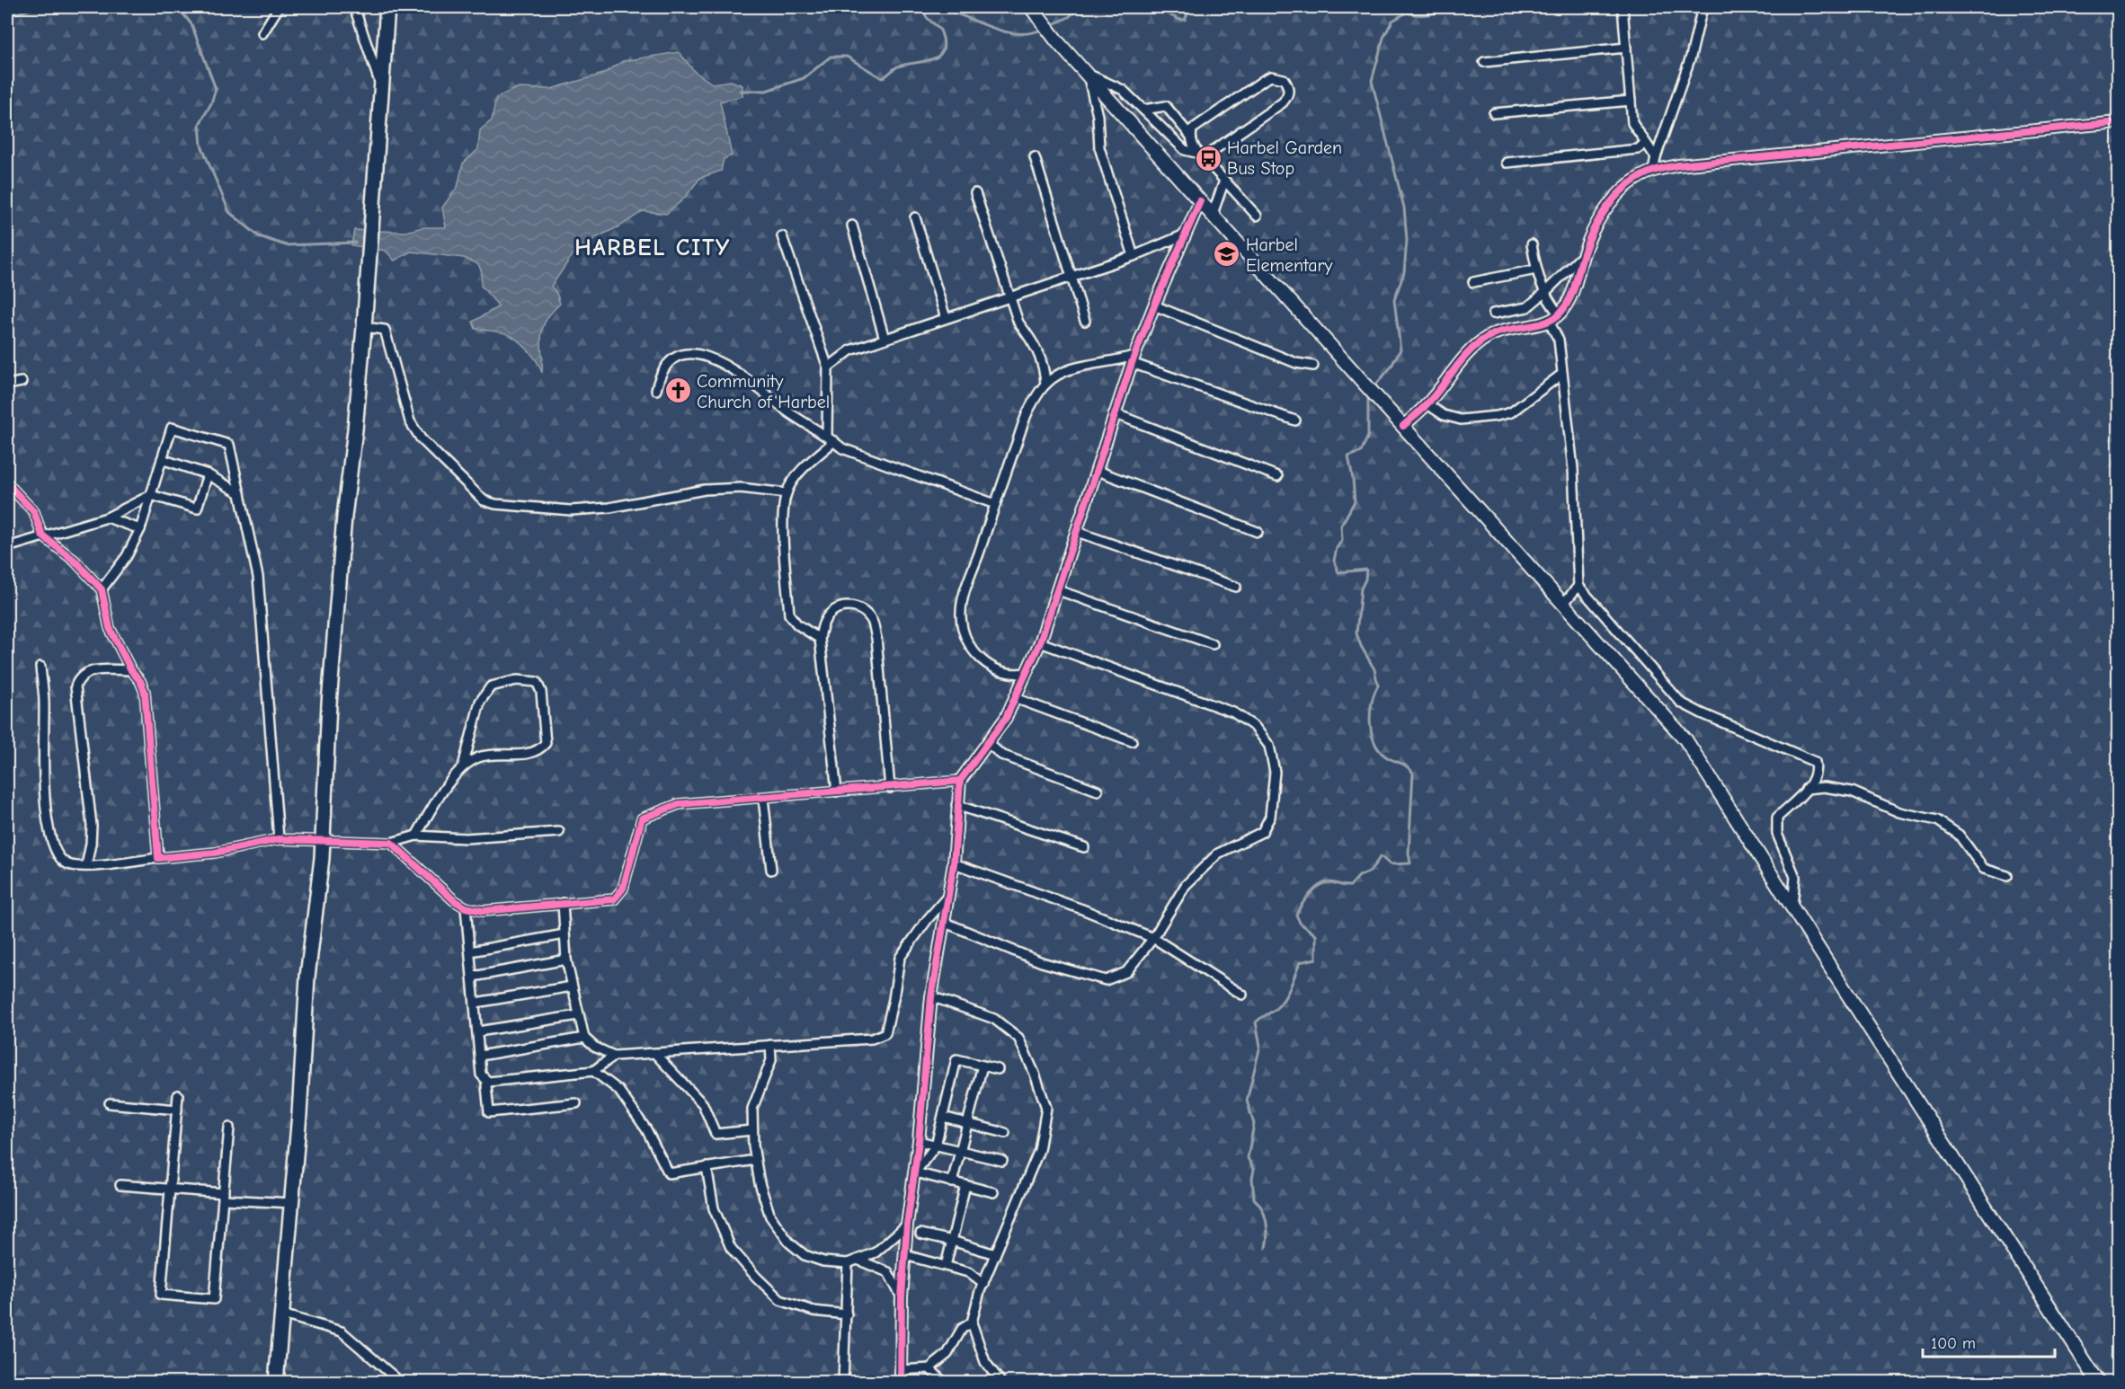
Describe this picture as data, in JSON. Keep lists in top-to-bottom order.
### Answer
{
  "districts": ["HARBEL CITY"],
  "places": {
    "bus stop": ["Harbel Garden Bus Stop"],
    "school or university": ["Harbel Elementary"],
    "church": ["Community Church of Harbel"]
  },
  "scale_bar": "100 m"
}
